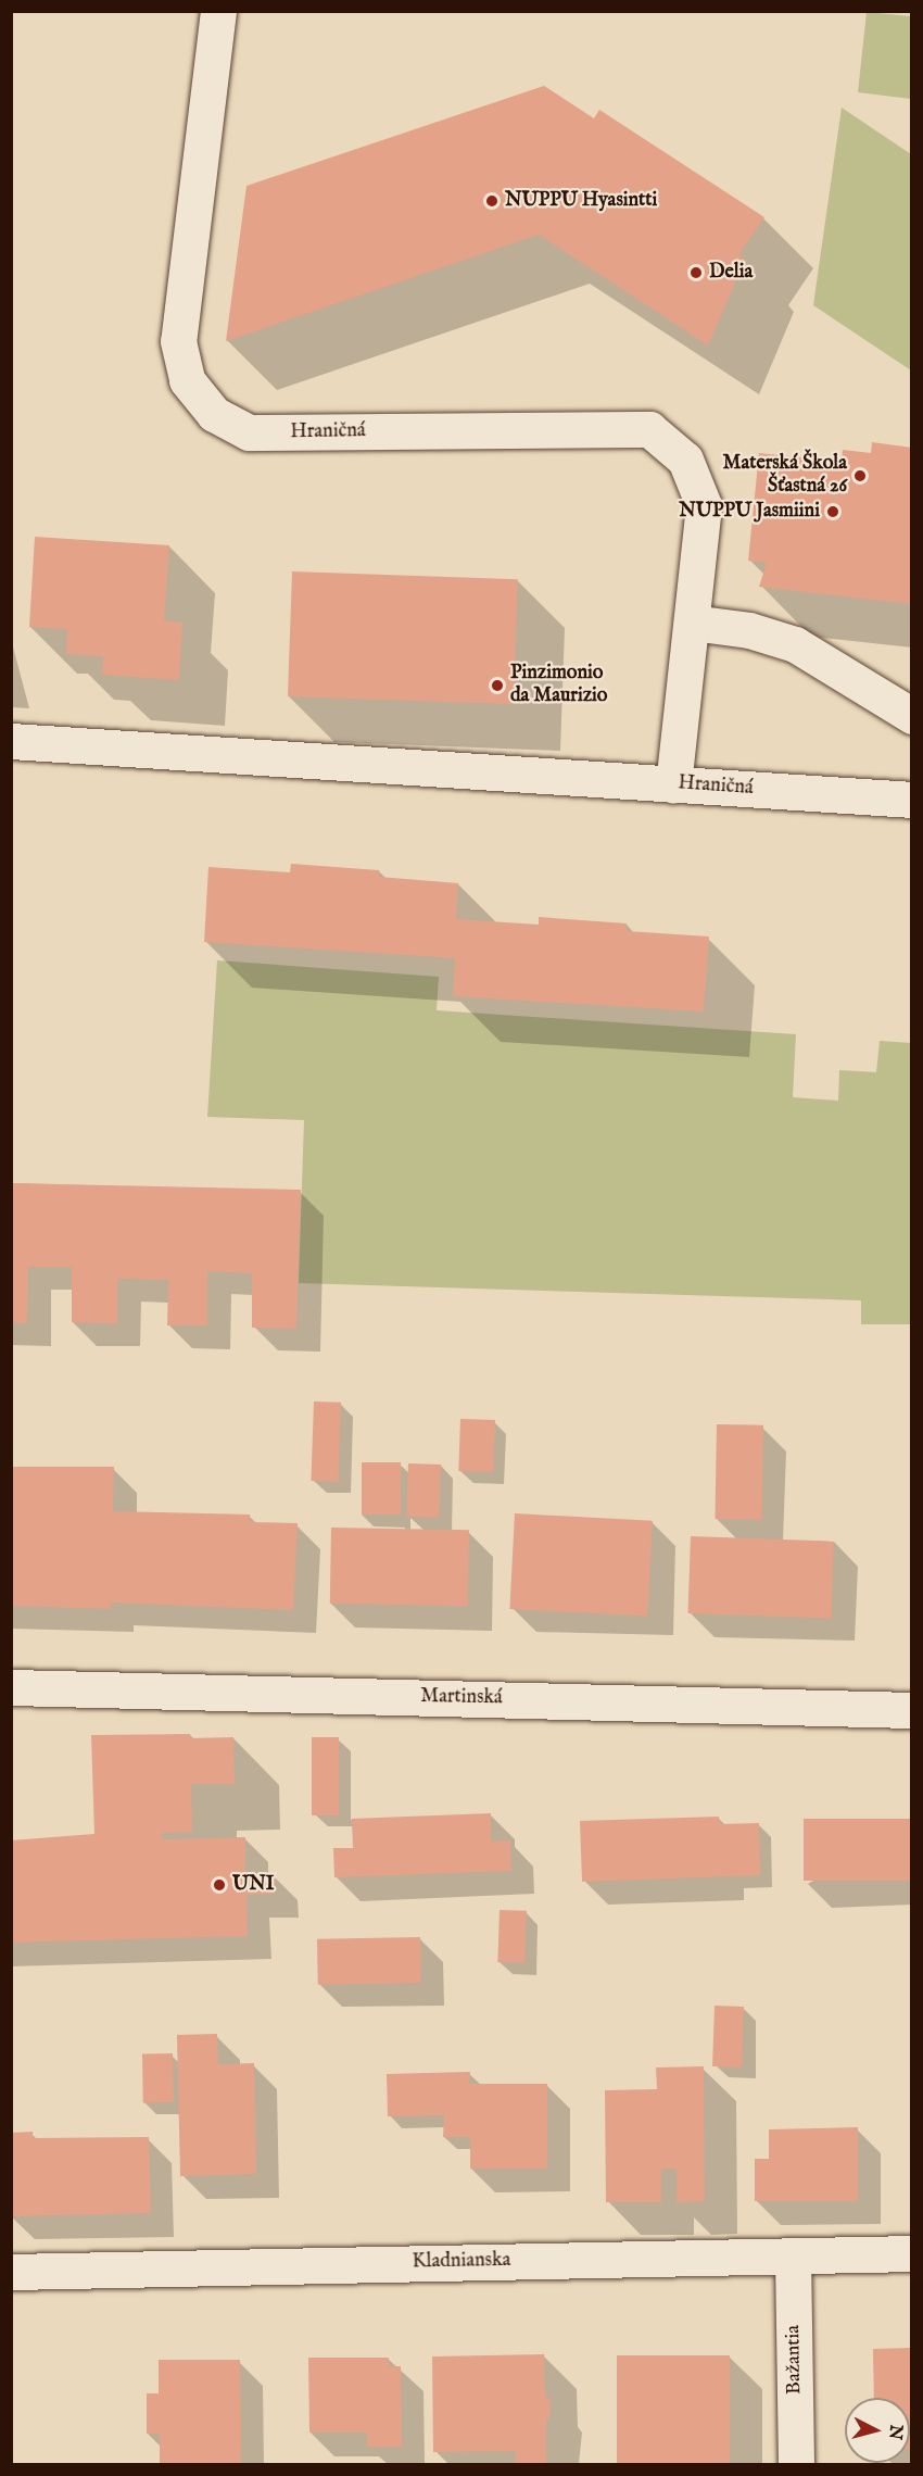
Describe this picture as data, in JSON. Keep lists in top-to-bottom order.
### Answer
{
  "streets": {
    "street": [
      "Hraničná",
      "Martinská",
      "Kladnianska",
      "Bažantia"
    ]
  },
  "crossings": [
    ["Kladnianska", "Bažantia"]
  ],
  "places": [
    "NUPPU Hyasintti",
    "Delia",
    "Materská Škola Šťastná 26",
    "NUPPU Jasmiini",
    "Pinzimonio da Maurizio",
    "UNI"
  ],
  "north": "right"
}
